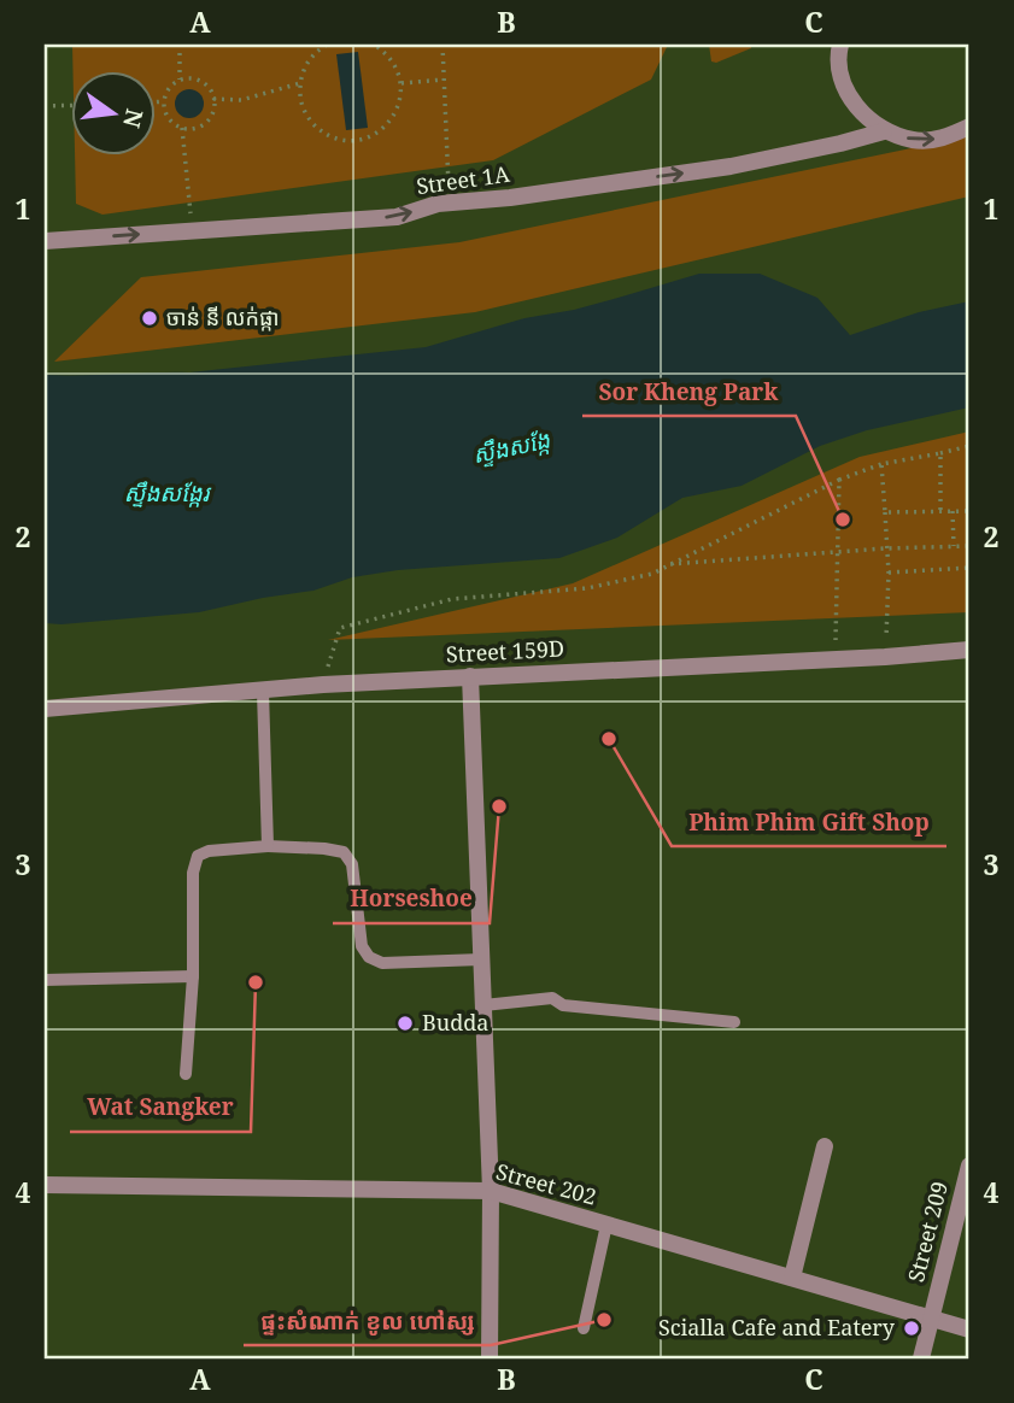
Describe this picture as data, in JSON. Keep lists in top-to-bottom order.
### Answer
{
  "streets": {
    "street": [
      "Street 1A",
      "Street 159D",
      "Street 202",
      "Street 209"
    ]
  },
  "crossings": [
    ["Street 202", "Street 209"]
  ],
  "one_way": ["Street 1A"],
  "water": ["ស្ទឹងសង្កែ", "ស្ទឹងសង្កែរ"],
  "places": [
    "ចាន់ នី លក់ផ្កា",
    "Sor Kheng Park",
    "Phim Phim Gift Shop",
    "Horseshoe",
    "Wat Sangker",
    "Budda",
    "ផ្ទះសំណាក់ ខូល ហៅស្ស",
    "Scialla Cafe and Eatery"
  ],
  "north": "right",
  "grid": {
    "columns": ["A", "B", "C"],
    "rows": [
      "1",
      "2",
      "3",
      "4"
    ]
  }
}
